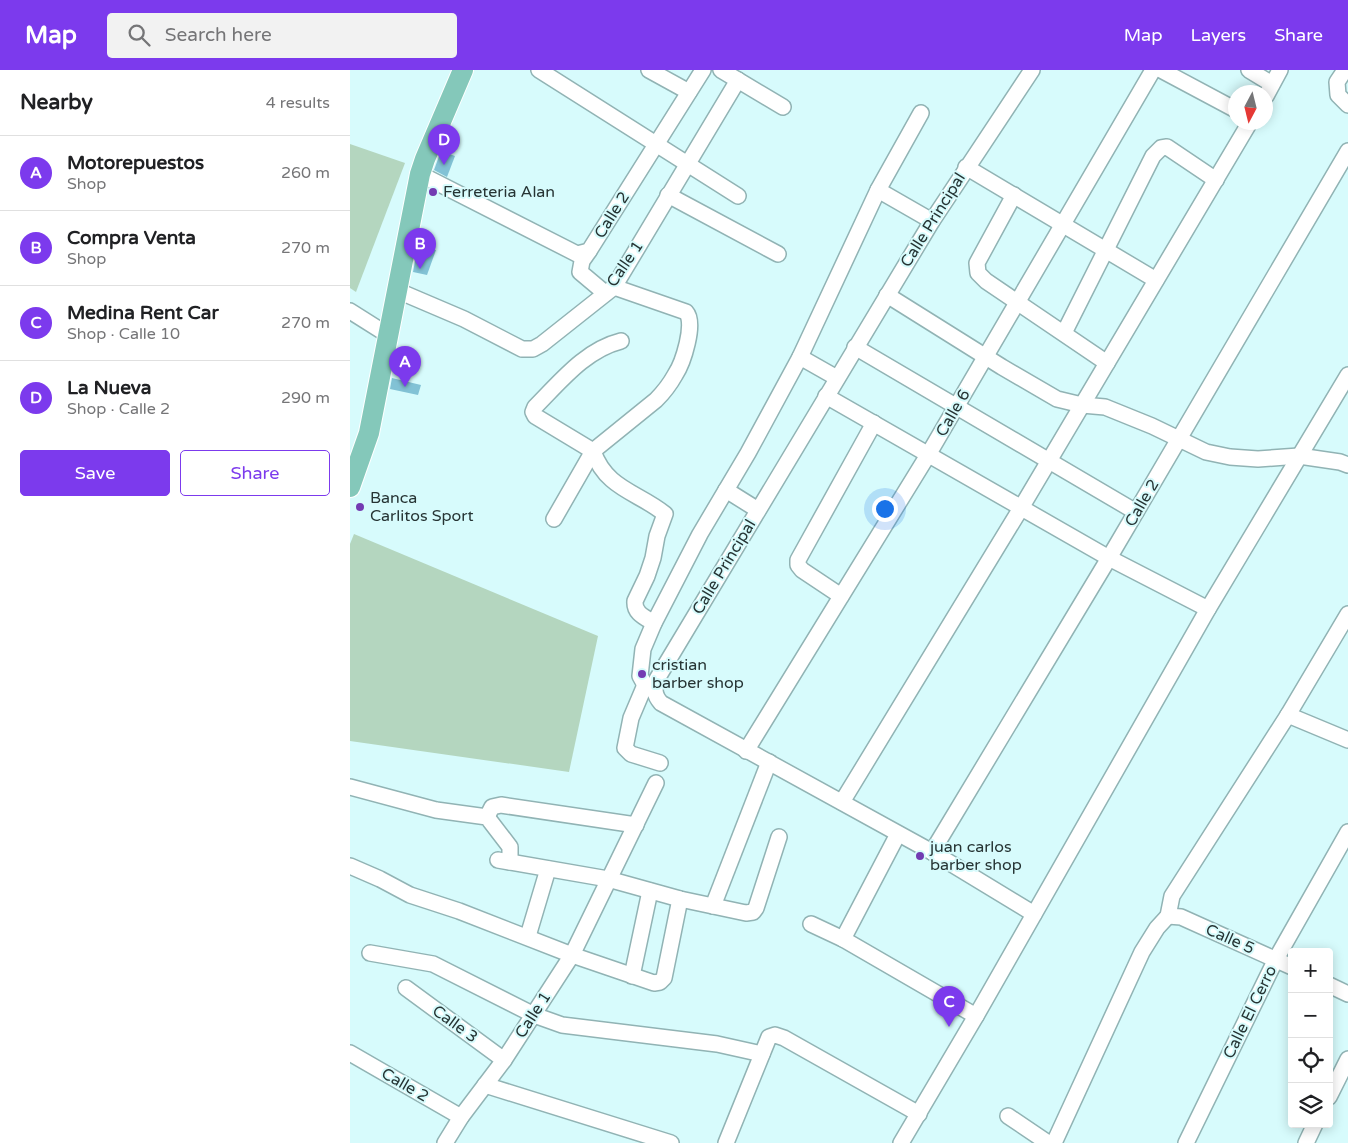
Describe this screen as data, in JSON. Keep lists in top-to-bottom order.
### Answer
{
  "streets": {
    "street": [
      "Calle 2",
      "Calle Principal",
      "Calle 1",
      "Calle 6",
      "Calle 5",
      "Calle El Cerro",
      "Calle 3"
    ]
  },
  "crossings": [
    ["Calle 2", "Calle 1"],
    ["Calle 1", "Calle 3"],
    ["Calle 5", "Calle El Cerro"]
  ],
  "places": [
    "Ferreteria Alan",
    "Banca Carlitos Sport",
    "cristian barber shop",
    "juan carlos barber shop"
  ],
  "north": "bottom",
  "page": {
    "header": "Map",
    "search": "Search here",
    "nav": ["Map", "Layers", "Share"],
    "heading": ["Nearby", "4 results"],
    "pins": [
      "D",
      "B",
      "A",
      "C"
    ],
    "list": [
      {
        "mark": "A",
        "name": "Motorepuestos",
        "note": "Shop",
        "value": "260 m"
      },
      {
        "mark": "B",
        "name": "Compra Venta",
        "note": "Shop",
        "value": "270 m"
      },
      {
        "mark": "C",
        "name": "Medina Rent Car",
        "note": "Shop · Calle 10",
        "value": "270 m"
      },
      {
        "mark": "D",
        "name": "La Nueva",
        "note": "Shop · Calle 2",
        "value": "290 m"
      }
    ],
    "buttons": ["Save", "Share"],
    "map_buttons": ["+", "−"]
  }
}
